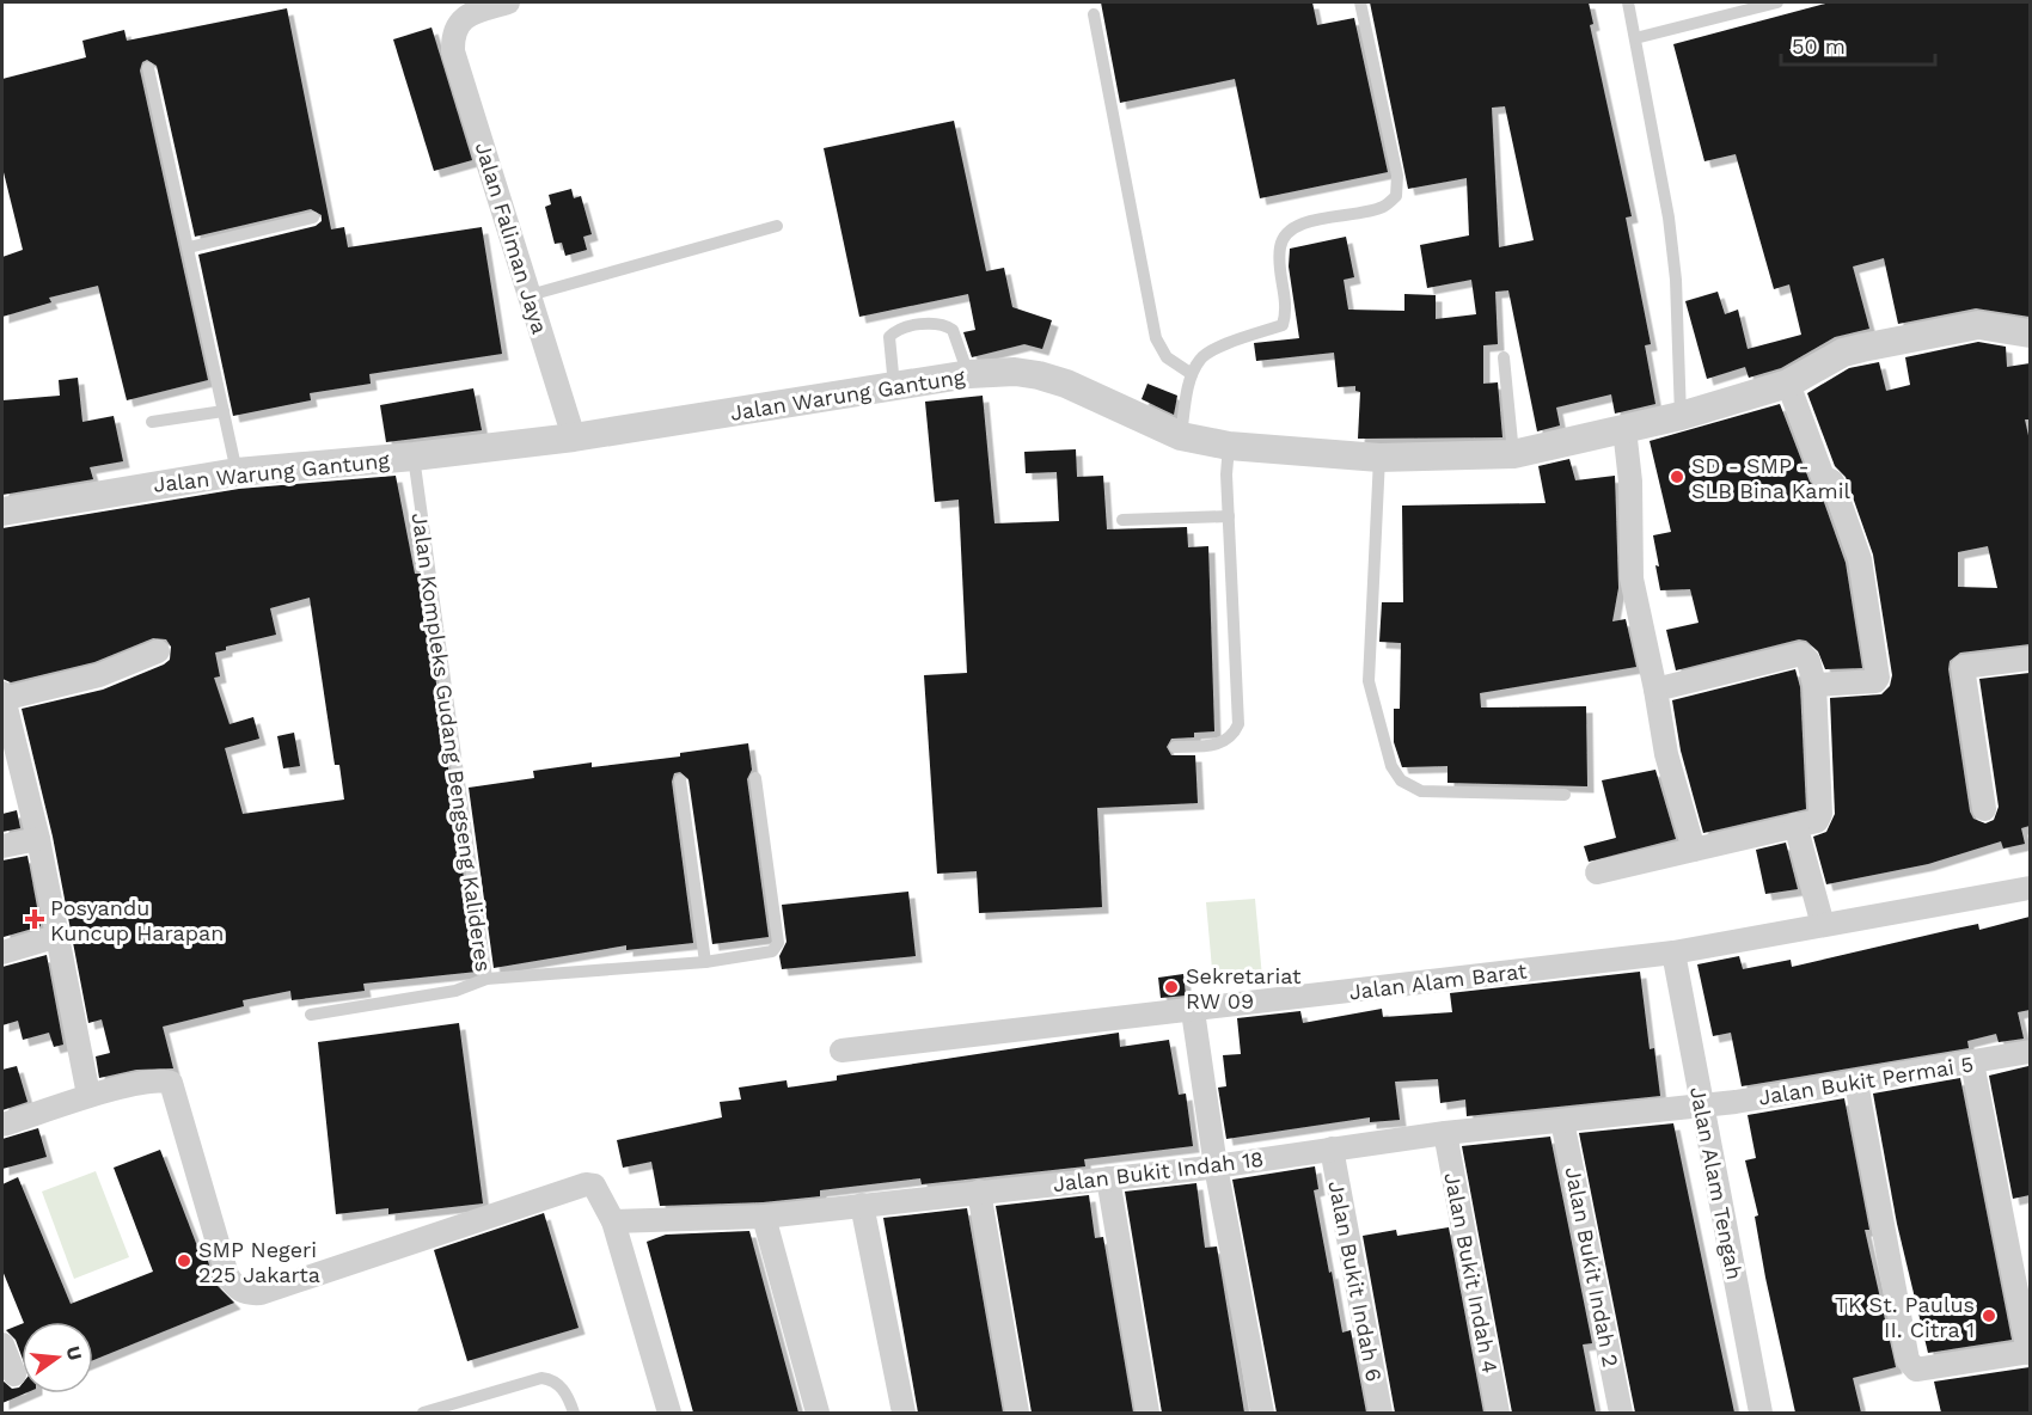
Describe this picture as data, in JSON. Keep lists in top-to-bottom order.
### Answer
{
  "streets": {
    "street": [
      "Jalan Faliman Jaya",
      "Jalan Warung Gantung",
      "Jalan Alam Barat",
      "Jalan Bukit Permai 5",
      "Jalan Bukit Indah 18",
      "Jalan Alam Tengah",
      "Jalan Bukit Indah 2",
      "Jalan Bukit Indah 4",
      "Jalan Bukit Indah 6"
    ],
    "lane": ["Jalan Kompleks Gudang Bengseng Kalideres"]
  },
  "crossings": [
    ["Jalan Faliman Jaya", "Jalan Warung Gantung"],
    ["Jalan Warung Gantung", "Jalan Kompleks Gudang Bengseng Kalideres"],
    ["Jalan Alam Barat", "Jalan Alam Tengah"],
    ["Jalan Bukit Permai 5", "Jalan Bukit Indah 18"],
    ["Jalan Bukit Permai 5", "Jalan Alam Tengah"],
    ["Jalan Bukit Indah 18", "Jalan Alam Tengah"],
    ["Jalan Bukit Indah 18", "Jalan Bukit Indah 2"],
    ["Jalan Bukit Indah 18", "Jalan Bukit Indah 4"],
    ["Jalan Bukit Indah 18", "Jalan Bukit Indah 6"]
  ],
  "places": {
    "other": [
      "SD - SMP - SLB Bina Kamil",
      "Sekretariat RW 09",
      "SMP Negeri 225 Jakarta",
      "TK St. Paulus II. Citra 1"
    ],
    "health": ["Posyandu Kuncup Harapan"]
  },
  "scale_bar": "50 m",
  "north": "right"
}
